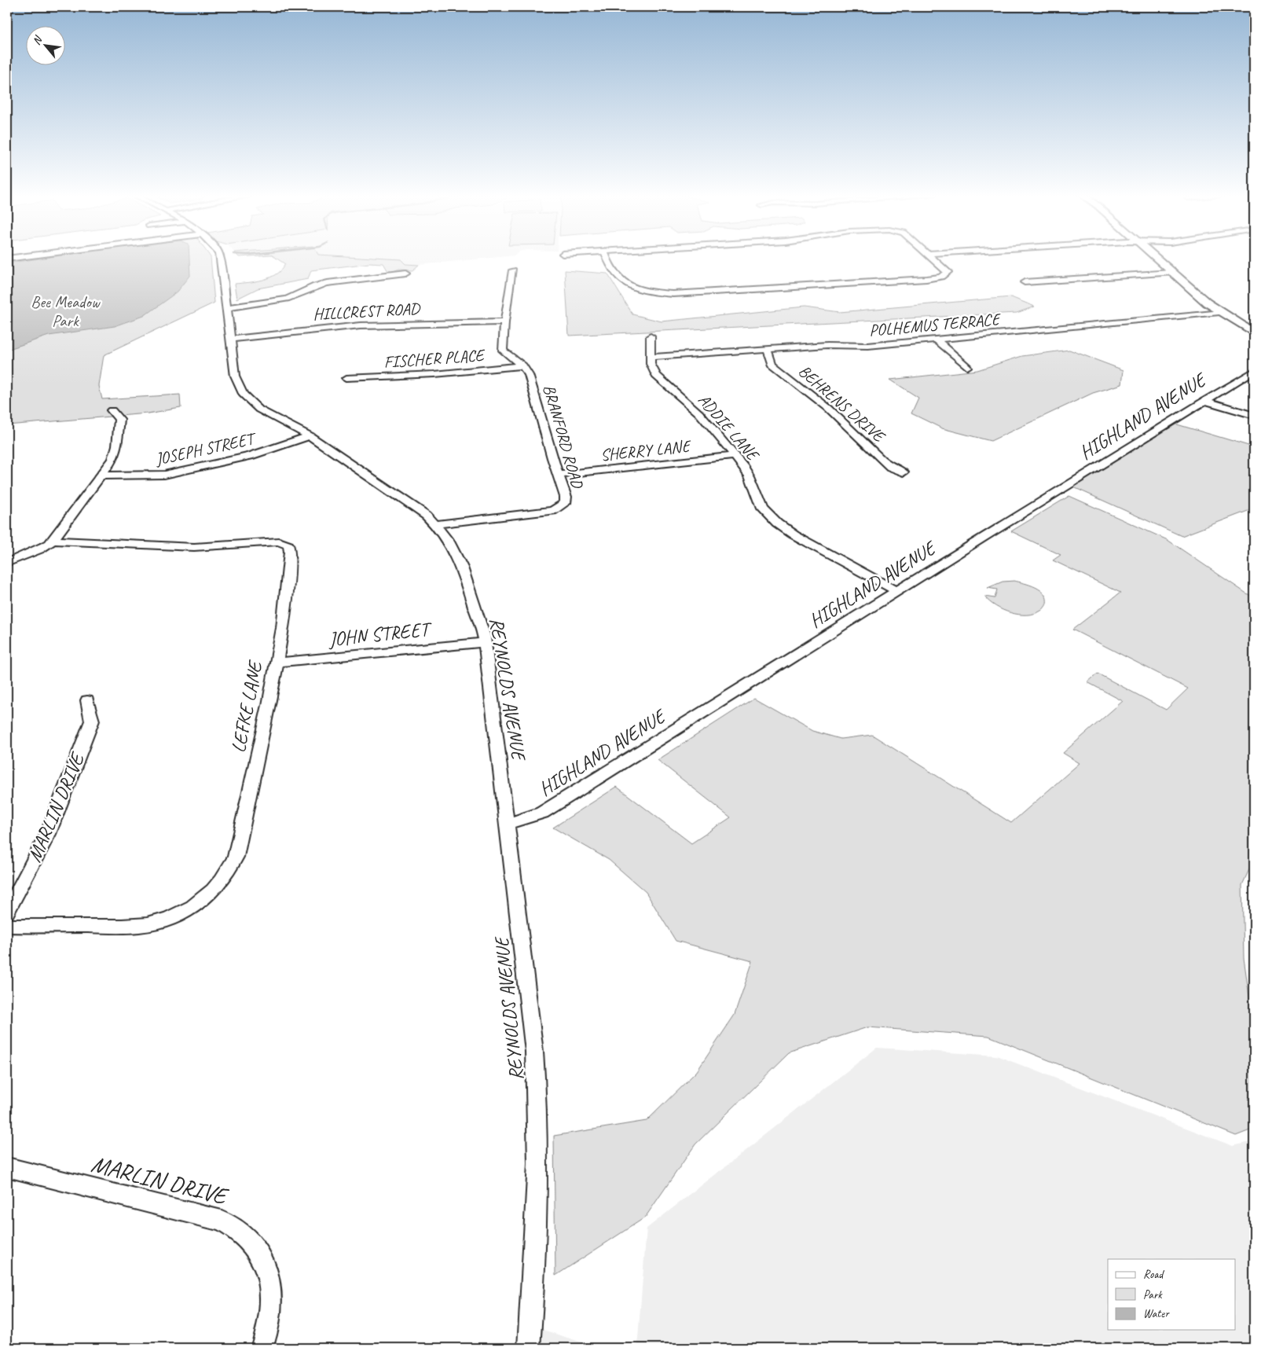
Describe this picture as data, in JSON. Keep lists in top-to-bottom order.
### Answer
{
  "streets": {
    "street": [
      "HILLCREST ROAD",
      "POLHEMUS TERRACE",
      "FISCHER PLACE",
      "BEHRENS DRIVE",
      "HIGHLAND AVENUE",
      "ADDIE LANE",
      "BRANFORD ROAD",
      "JOSEPH STREET",
      "SHERRY LANE",
      "JOHN STREET",
      "REYNOLDS AVENUE",
      "LEFKE LANE",
      "MARLIN DRIVE"
    ]
  },
  "crossings": [
    ["HILLCREST ROAD", "REYNOLDS AVENUE"],
    ["POLHEMUS TERRACE", "BEHRENS DRIVE"],
    ["POLHEMUS TERRACE", "ADDIE LANE"],
    ["FISCHER PLACE", "BRANFORD ROAD"],
    ["HIGHLAND AVENUE", "ADDIE LANE"],
    ["HIGHLAND AVENUE", "REYNOLDS AVENUE"],
    ["ADDIE LANE", "SHERRY LANE"],
    ["BRANFORD ROAD", "SHERRY LANE"],
    ["BRANFORD ROAD", "REYNOLDS AVENUE"],
    ["JOSEPH STREET", "REYNOLDS AVENUE"],
    ["JOHN STREET", "REYNOLDS AVENUE"],
    ["JOHN STREET", "LEFKE LANE"]
  ],
  "parks": ["Bee Meadow Park"],
  "legend": ["Road", "Park", "Water"],
  "north": "top left"
}
